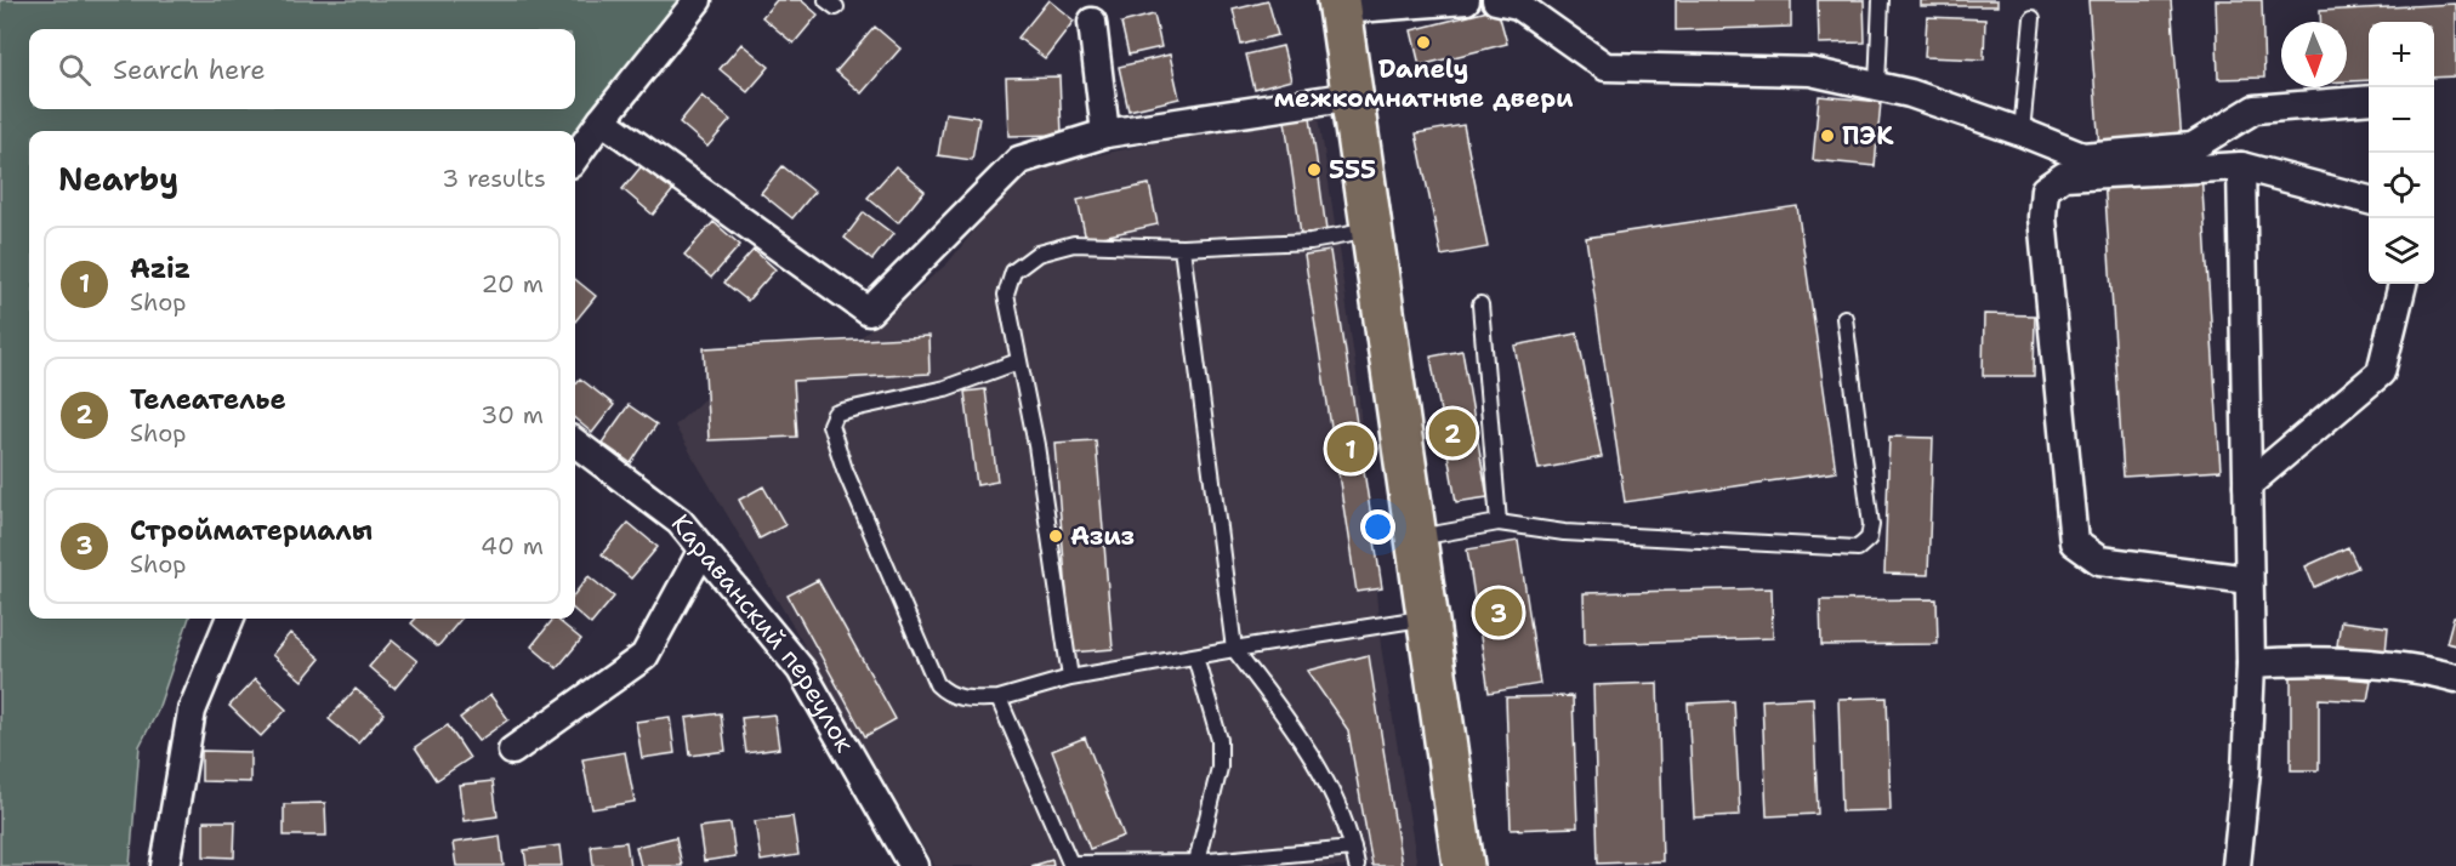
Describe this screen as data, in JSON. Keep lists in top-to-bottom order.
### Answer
{
  "streets": {
    "street": ["Караванский переулок"]
  },
  "places": [
    "Danely межкомнатные двери",
    "ПЭК",
    "555",
    "Азиз"
  ],
  "north": "bottom",
  "page": {
    "map_buttons": ["+", "−"],
    "search": "Search here",
    "heading": ["Nearby", "3 results"],
    "list": [
      {
        "mark": "1",
        "name": "Aziz",
        "note": "Shop",
        "value": "20 m"
      },
      {
        "mark": "2",
        "name": "Телеателье",
        "note": "Shop",
        "value": "30 m"
      },
      {
        "mark": "3",
        "name": "Стройматериалы",
        "note": "Shop",
        "value": "40 m"
      }
    ],
    "pins": ["2", "1", "3"]
  }
}
